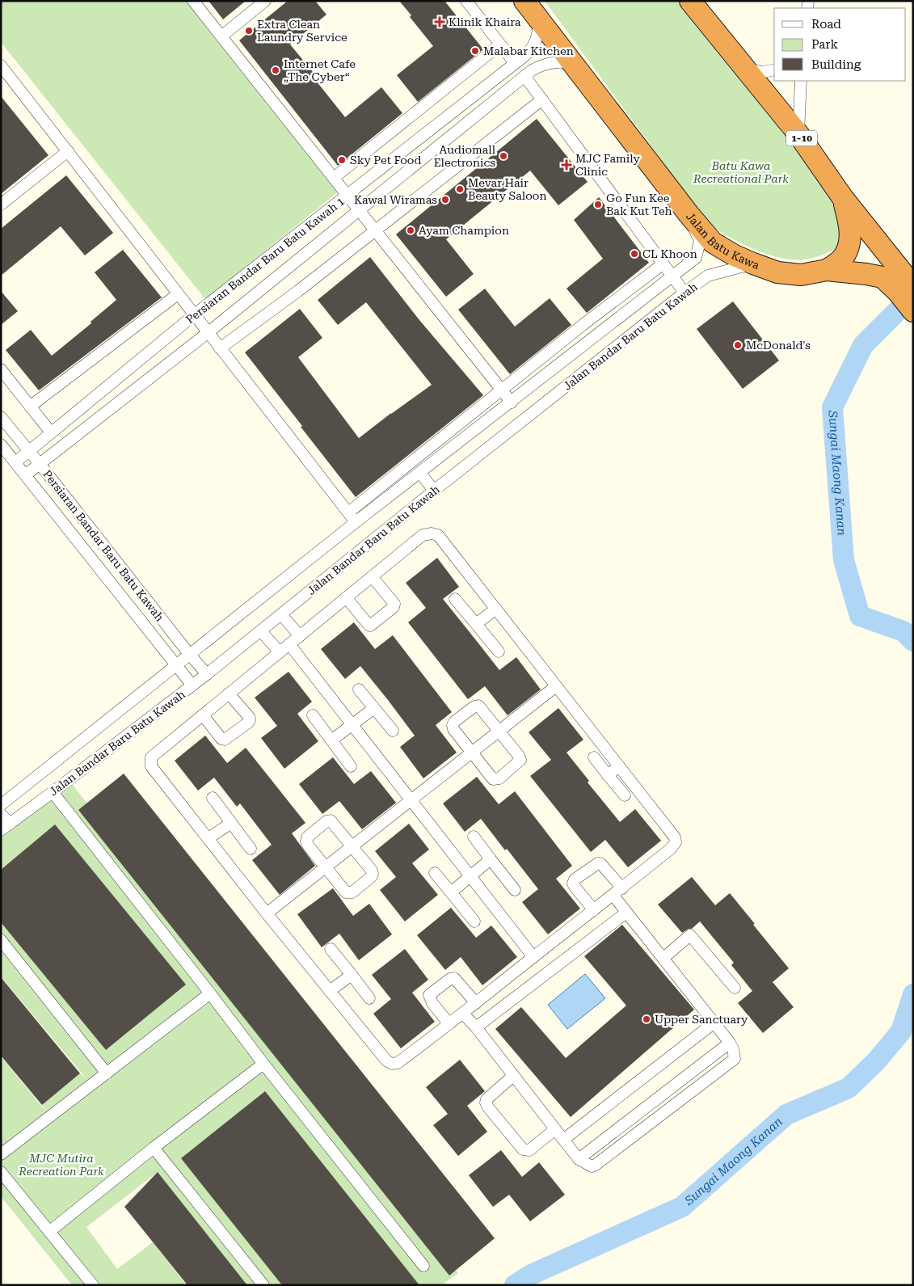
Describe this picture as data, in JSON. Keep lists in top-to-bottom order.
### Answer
{
  "streets": {
    "highway": ["1-10", "Jalan Batu Kawa"],
    "street": ["Persiaran Bandar Baru Batu Kawah 1", "Jalan Bandar Baru Batu Kawah", "Persiaran Bandar Baru Batu Kawah"]
  },
  "crossings": [
    ["Jalan Batu Kawa", "Persiaran Bandar Baru Batu Kawah 1"],
    ["Jalan Batu Kawa", "Jalan Bandar Baru Batu Kawah"],
    ["Persiaran Bandar Baru Batu Kawah 1", "Persiaran Bandar Baru Batu Kawah"],
    ["Jalan Bandar Baru Batu Kawah", "Persiaran Bandar Baru Batu Kawah"]
  ],
  "water": ["Sungai Maong Kanan"],
  "parks": ["Batu Kawa Recreational Park", "MJC Mutira Recreation Park"],
  "places": {
    "health": ["Klinik Khaira", "MJC Family Clinic"],
    "other": [
      "Extra Clean Laundry Service",
      "Malabar Kitchen",
      "Internet Cafe „The Cyber“",
      "Audiomall Electronics",
      "Sky Pet Food",
      "Mevar Hair Beauty Saloon",
      "Kawal Wiramas",
      "Go Fun Kee Bak Kut Teh",
      "Ayam Champion",
      "CL Khoon",
      "McDonald's",
      "Upper Sanctuary"
    ]
  },
  "legend": ["Road", "Park", "Building"]
}
